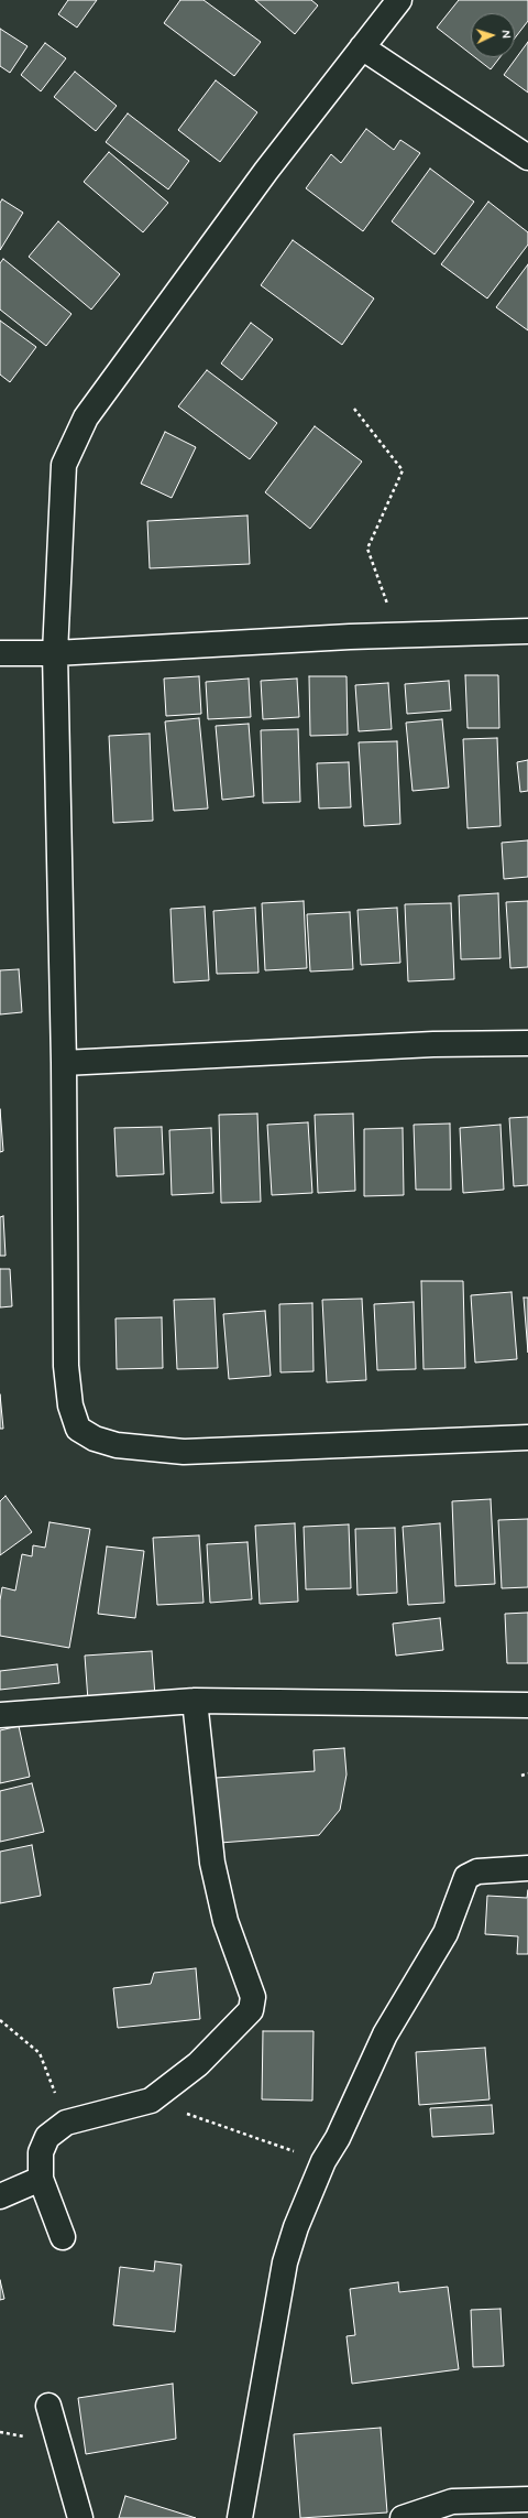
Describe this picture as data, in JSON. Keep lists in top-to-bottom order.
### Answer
{
  "north": "right"
}
